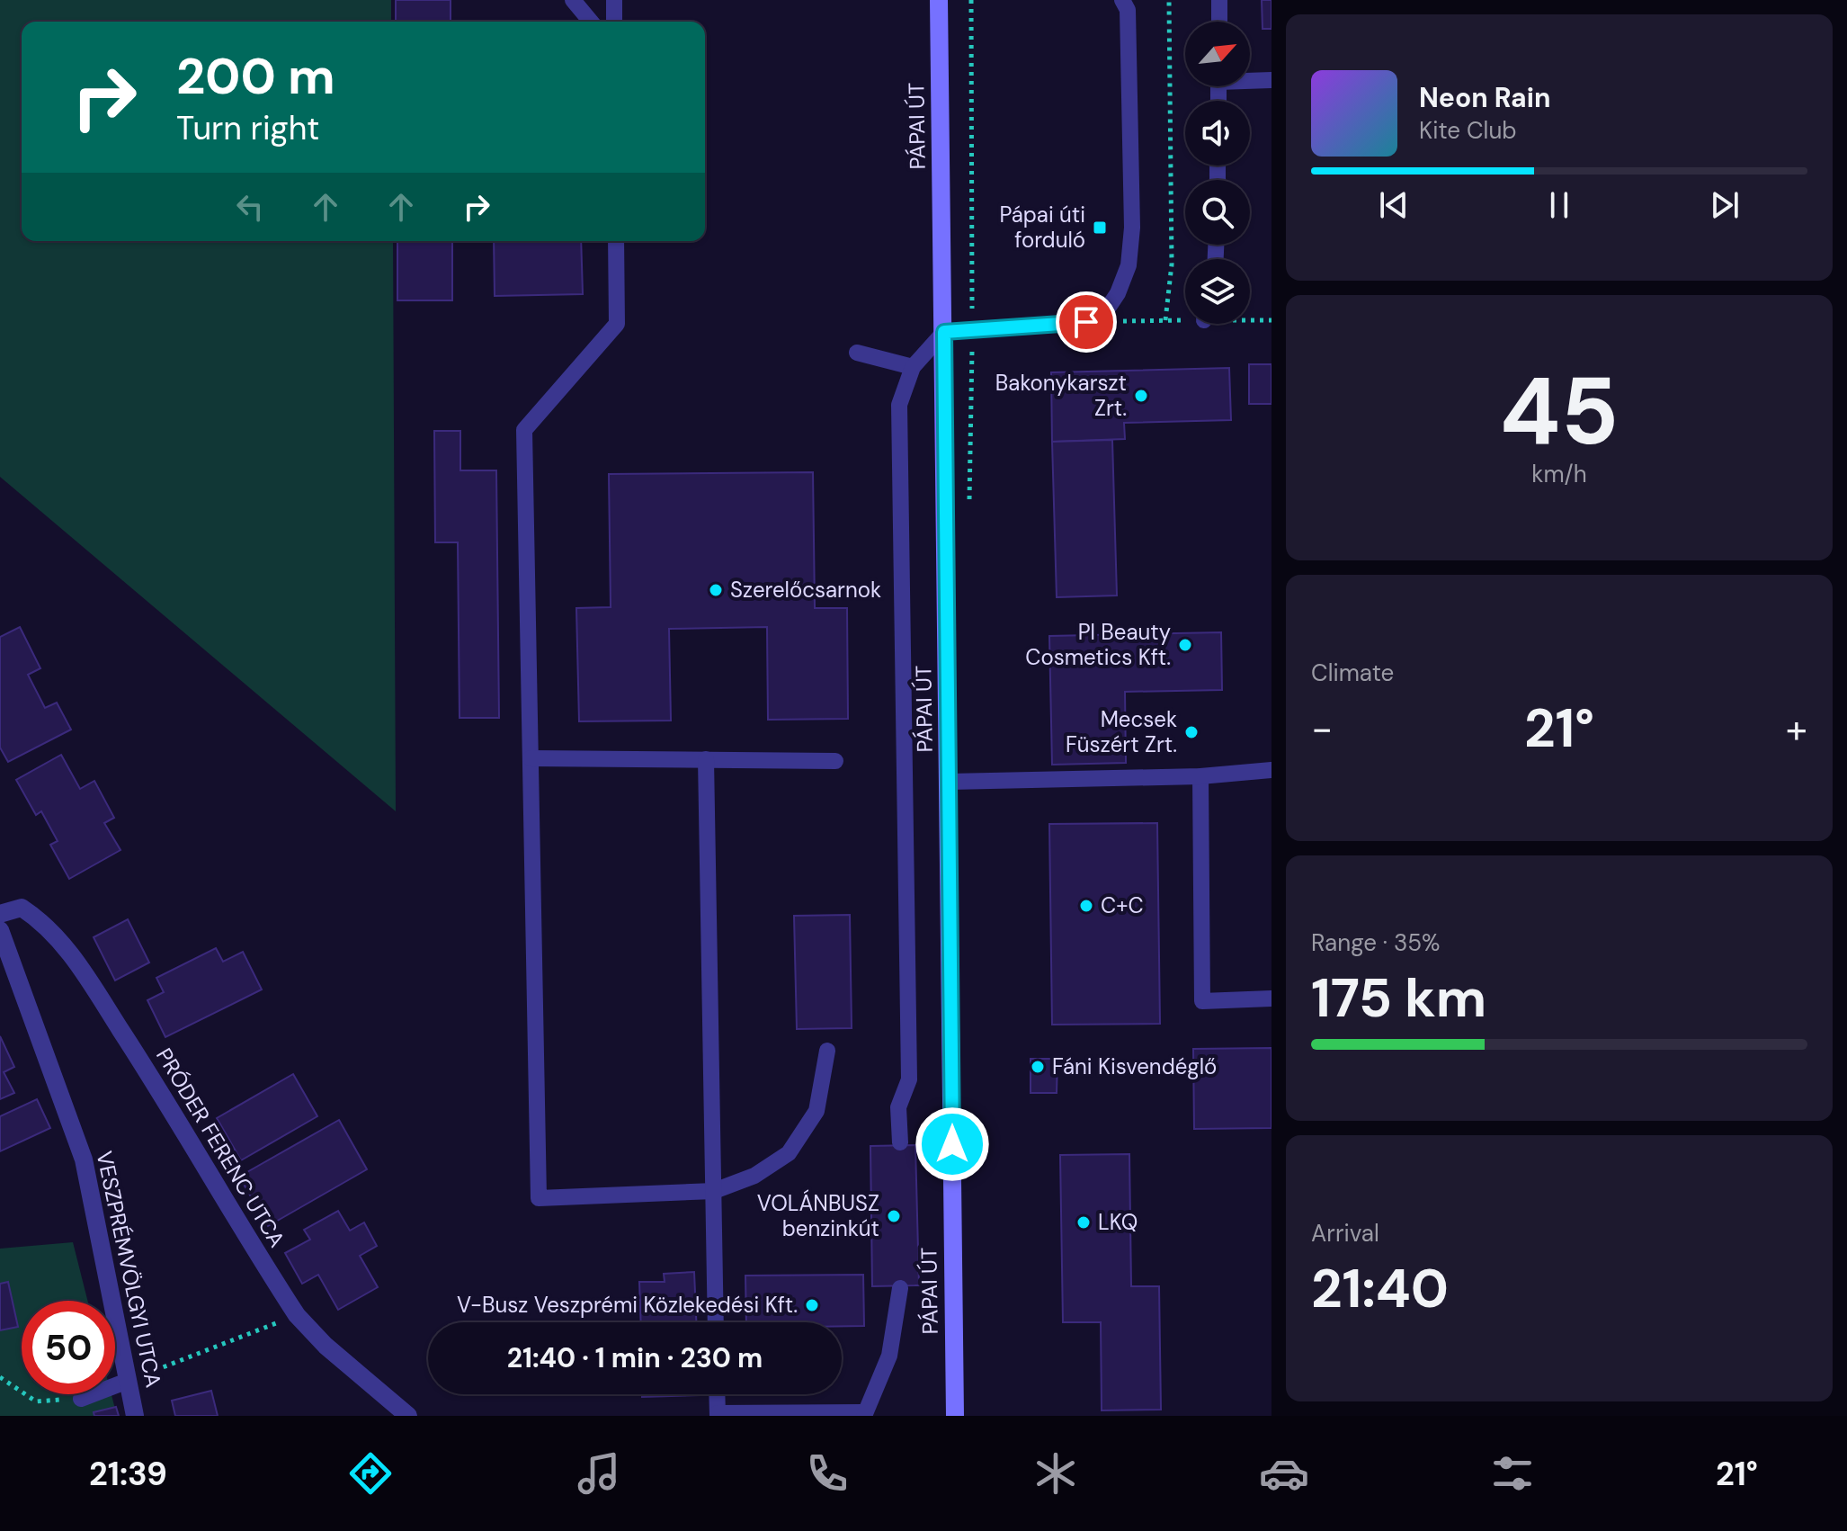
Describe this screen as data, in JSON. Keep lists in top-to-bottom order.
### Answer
{
  "streets": {
    "main road": ["PÁPAI ÚT"],
    "street": ["PRÓDER FERENC UTCA", "VESZPRÉMVÖLGYI UTCA"]
  },
  "places": {
    "transit": ["Pápai úti forduló"],
    "other": [
      "Bakonykarszt Zrt.",
      "Szerelőcsarnok",
      "Pl Beauty Cosmetics Kft.",
      "Mecsek Füszért Zrt.",
      "C+C",
      "Fáni Kisvendéglő",
      "VOLÁNBUSZ benzinkút",
      "LKQ",
      "V-Busz Veszprémi Közlekedési Kft."
    ]
  },
  "north": "top right",
  "page": {
    "turn": ["200 m", "Turn right"],
    "song": ["Neon Rain", "Kite Club"],
    "tile": [
      ["45", "km/h"],
      "Climate",
      ["Range · 35%", "175 km"],
      ["Arrival", "21:40"]
    ],
    "heat": ["−", "21°", "+"],
    "limit": "50",
    "trip": "21:40 · 1 min · 230 m",
    "tabs": ["21:39", "21°"]
  }
}
